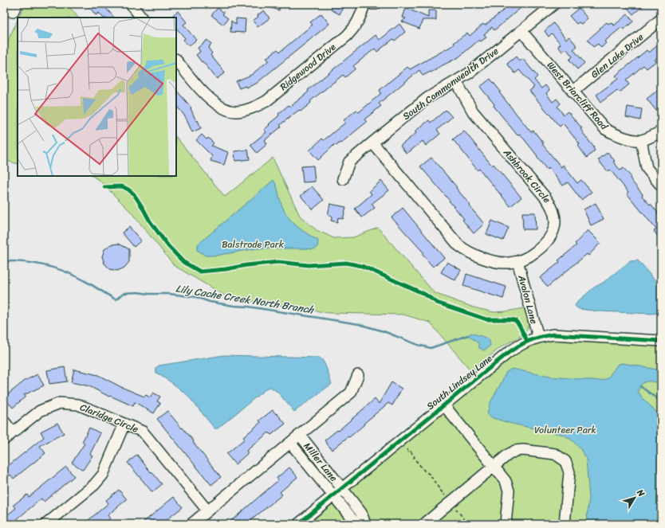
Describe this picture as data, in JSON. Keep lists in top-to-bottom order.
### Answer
{
  "streets": {
    "street": [
      "Glen Lake Drive",
      "Ridgewood Drive",
      "South Commonwealth Drive",
      "West Briarcliff Road",
      "Ashbrook Circle",
      "Avalon Lane",
      "South Lindsey Lane",
      "Claridge Circle",
      "Miller Lane"
    ]
  },
  "crossings": [
    ["Glen Lake Drive", "West Briarcliff Road"],
    ["South Commonwealth Drive", "West Briarcliff Road"],
    ["South Commonwealth Drive", "Ashbrook Circle"],
    ["Ashbrook Circle", "Avalon Lane"],
    ["Avalon Lane", "South Lindsey Lane"],
    ["South Lindsey Lane", "Miller Lane"]
  ],
  "water": ["Lily Cache Creek North Branch"],
  "parks": ["Balstrode Park", "Volunteer Park"],
  "north": "top right"
}
